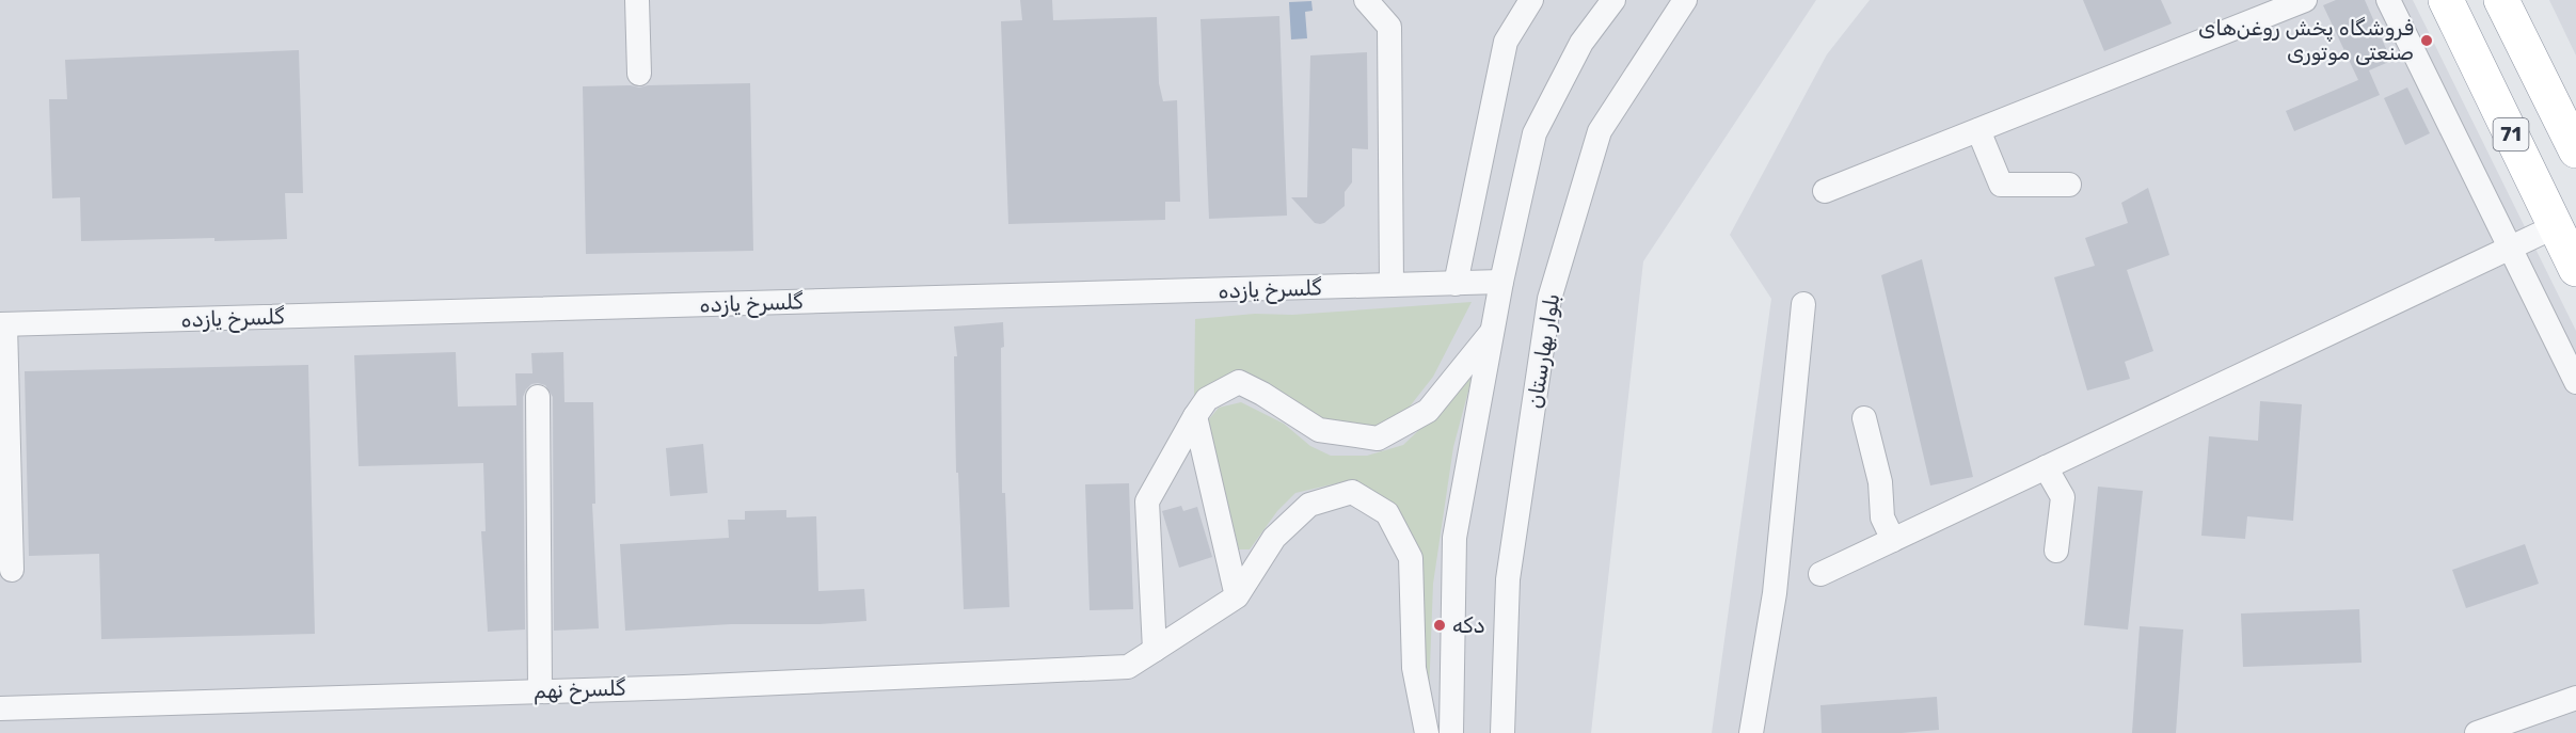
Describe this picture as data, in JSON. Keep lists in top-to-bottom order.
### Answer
{
  "streets": {
    "highway": ["71"],
    "street": ["گلسرخ یازده", "بلوار بهارستان", "گلسرخ نهم"]
  },
  "places": ["فروشگاه پخش روغن‌های صنعتی موتوری", "دکه"]
}
